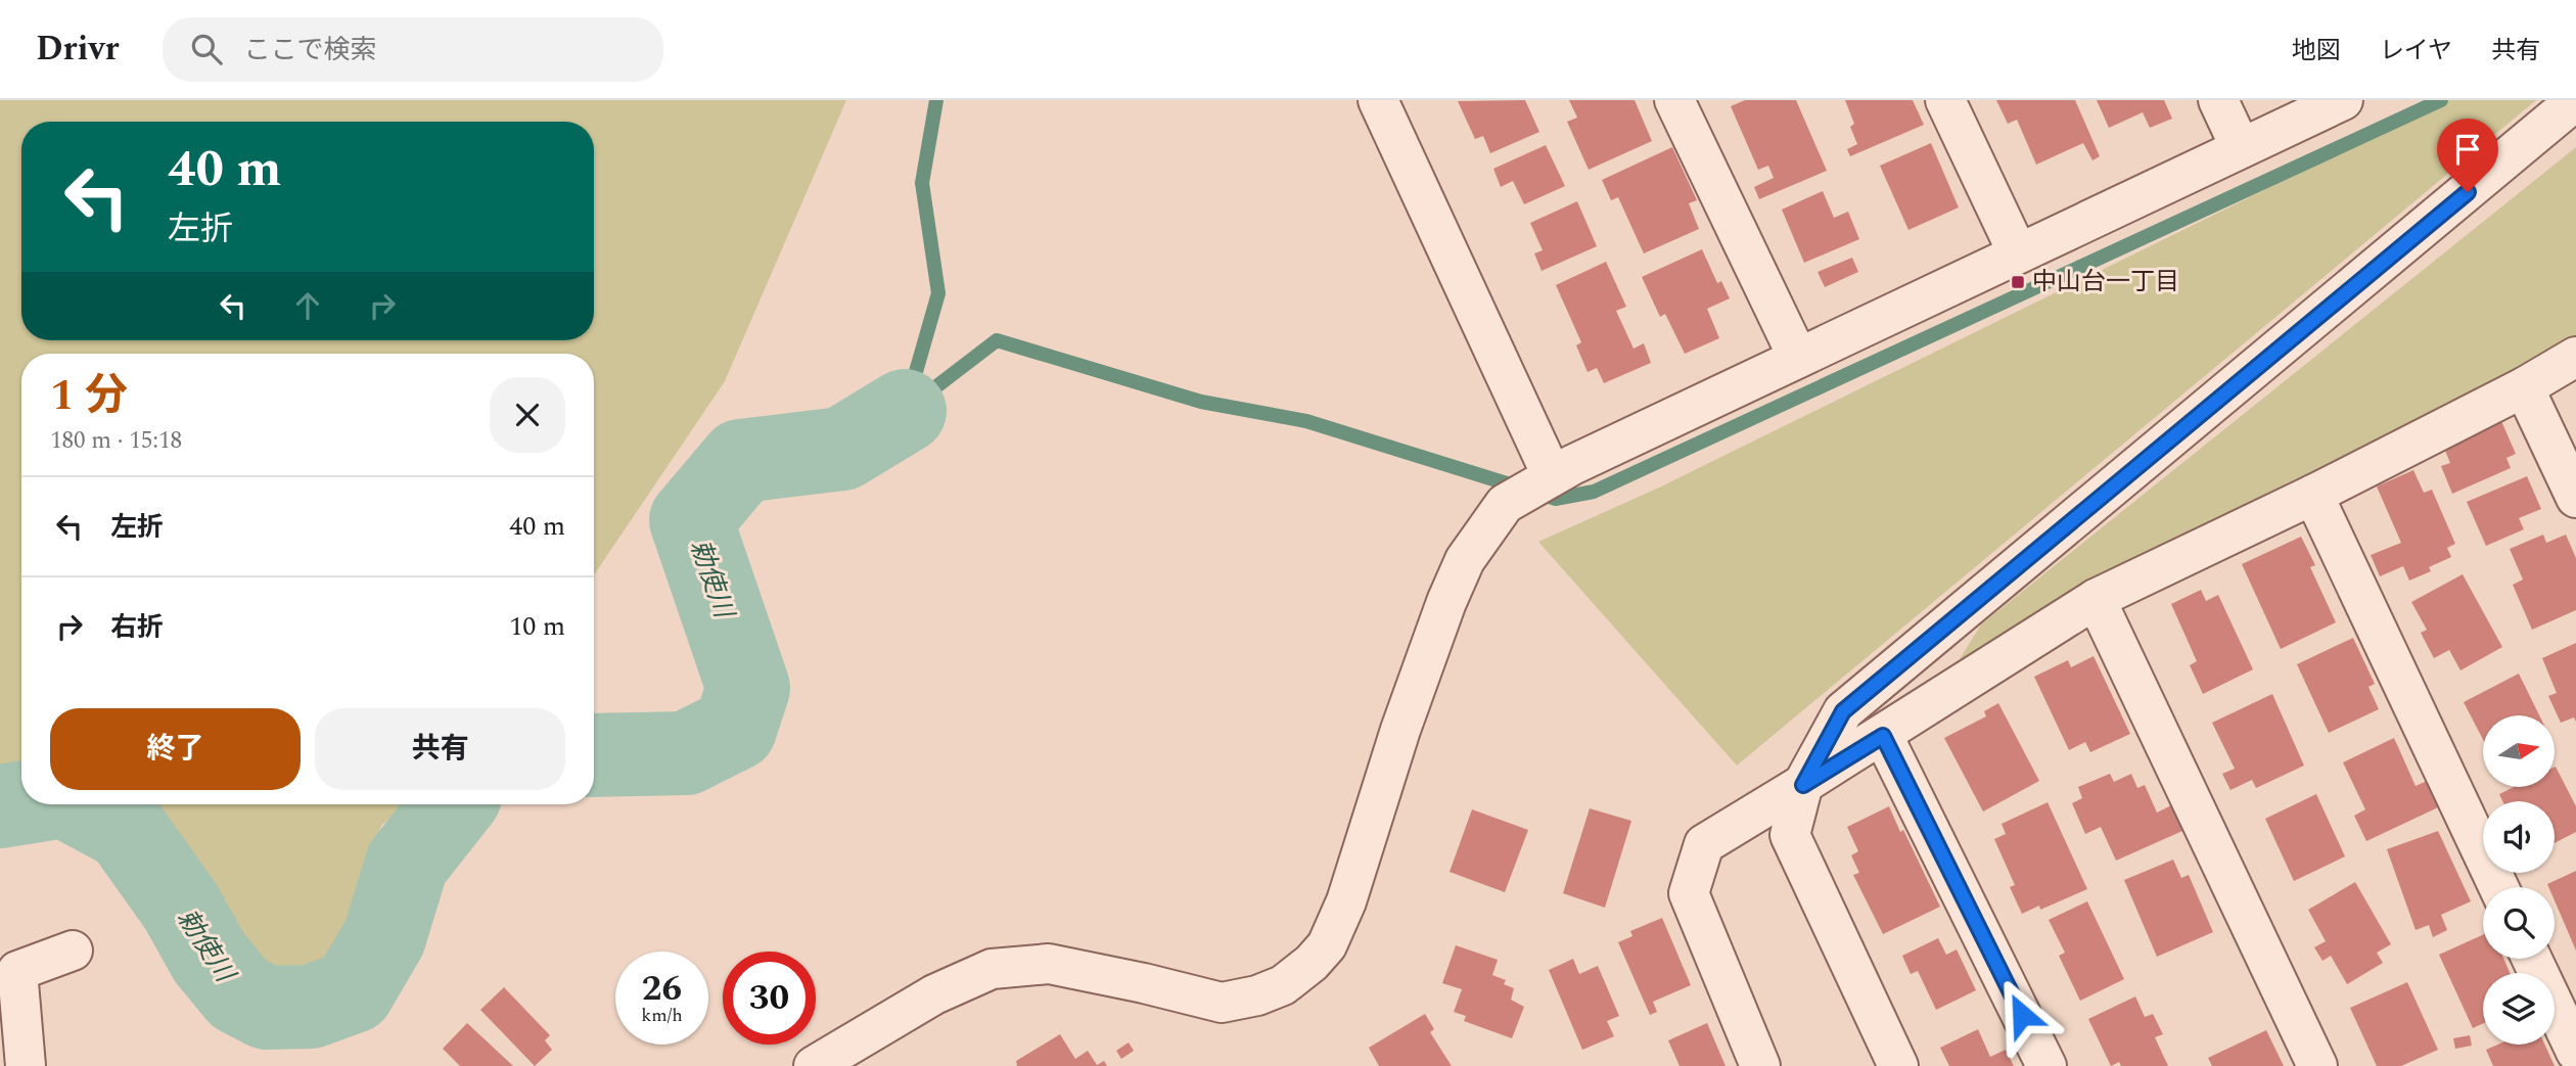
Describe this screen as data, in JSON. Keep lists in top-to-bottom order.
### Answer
{
  "water": ["勅使川"],
  "places": {
    "transit": ["中山台一丁目"]
  },
  "north": "right",
  "page": {
    "header": "Drivr",
    "search": "ここで検索",
    "nav": ["地図", "レイヤ", "共有"],
    "turn": ["40 m", "左折"],
    "heading": ["1 分", "180 m · 15:18"],
    "list": [
      {
        "name": "左折",
        "value": "40 m"
      },
      {
        "name": "右折",
        "value": "10 m"
      }
    ],
    "buttons": ["終了", "共有"],
    "speed": "26 km/h",
    "limit": "30"
  }
}
